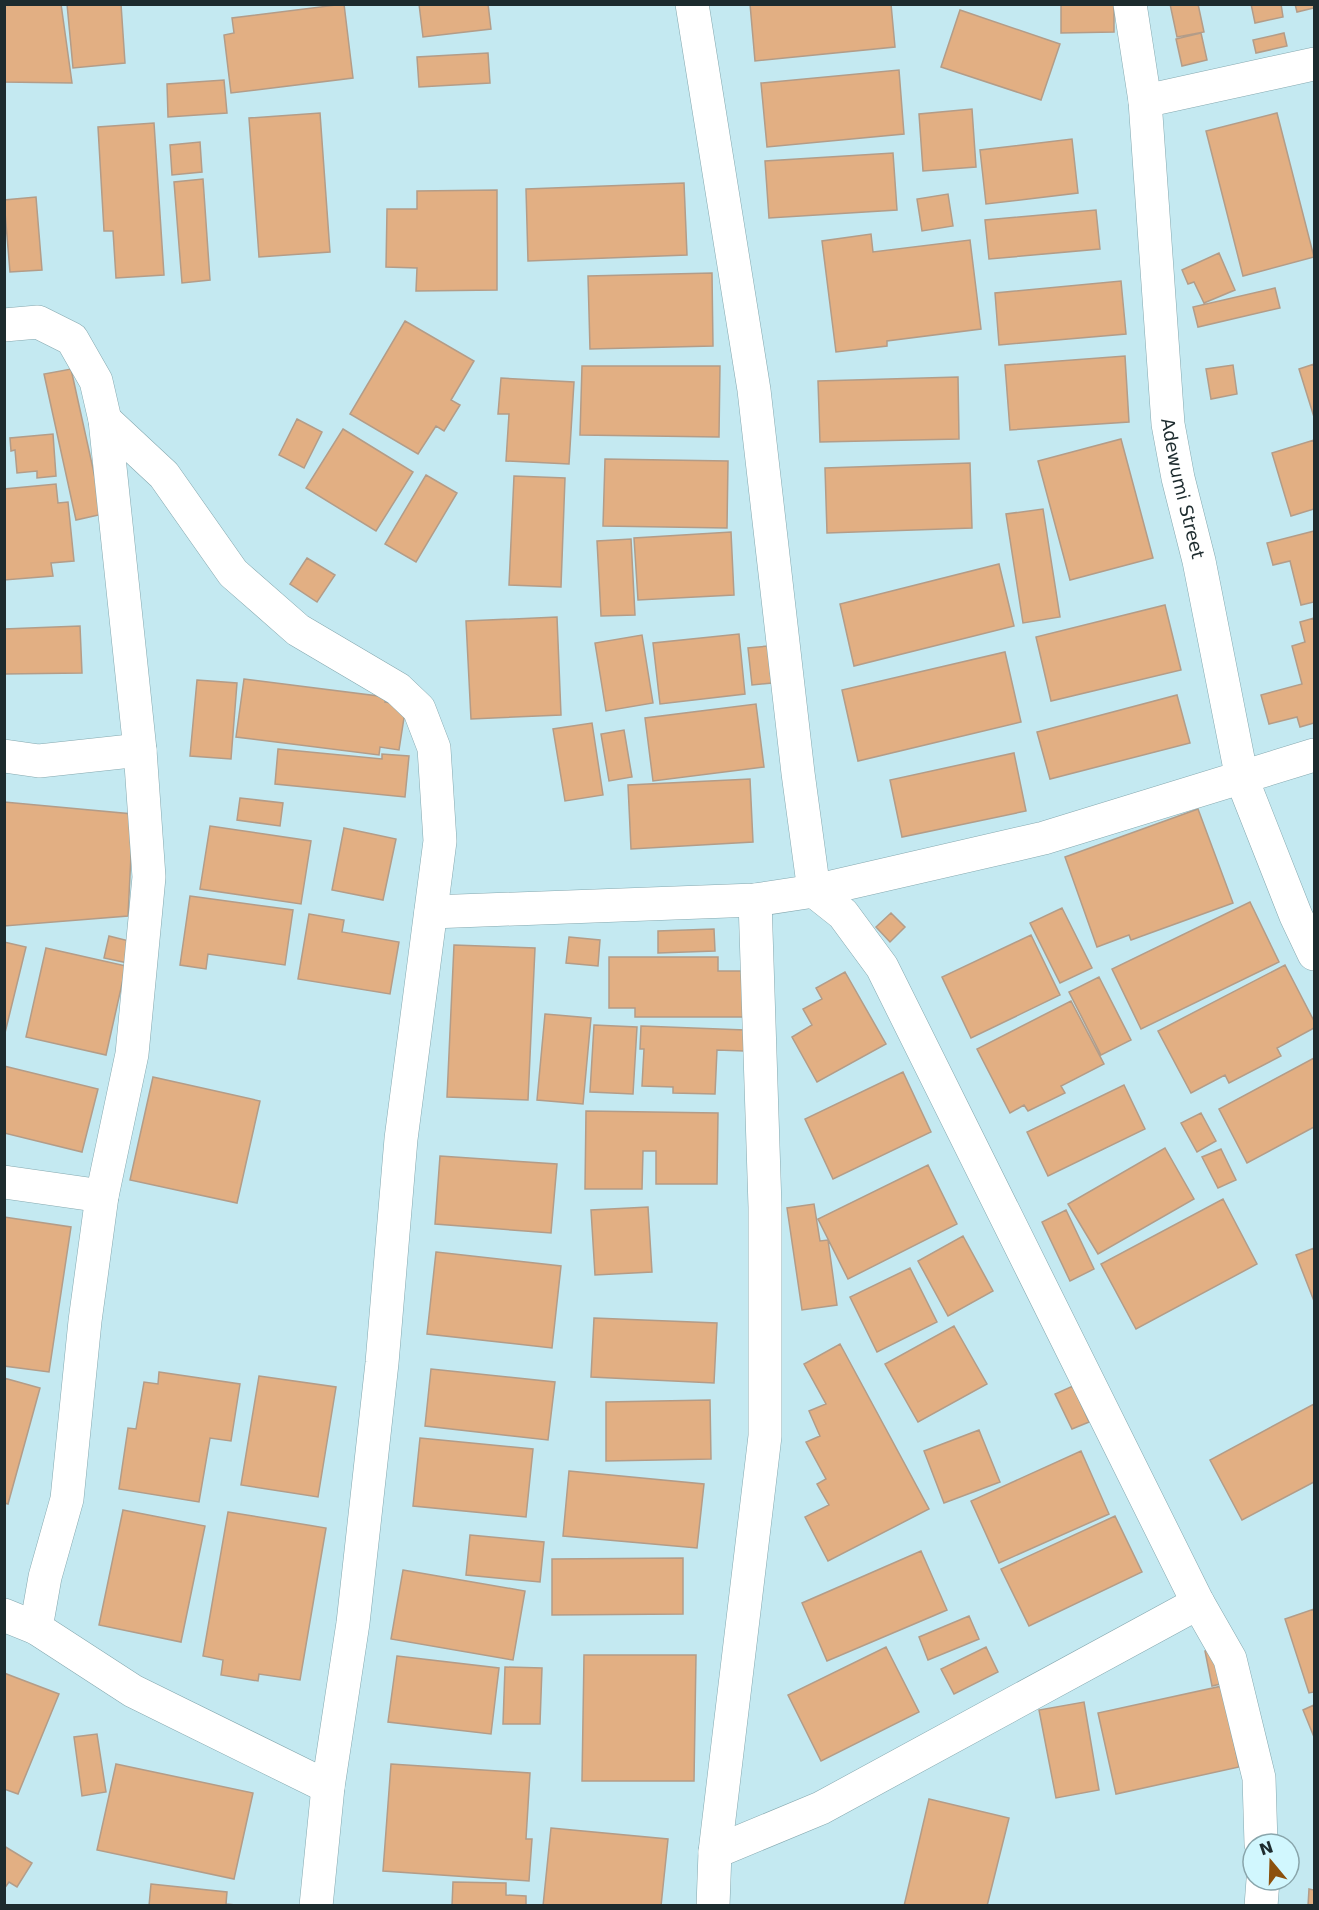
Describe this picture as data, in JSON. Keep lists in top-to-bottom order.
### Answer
{
  "streets": {
    "street": ["Adewumi Street"]
  },
  "north": "top"
}
